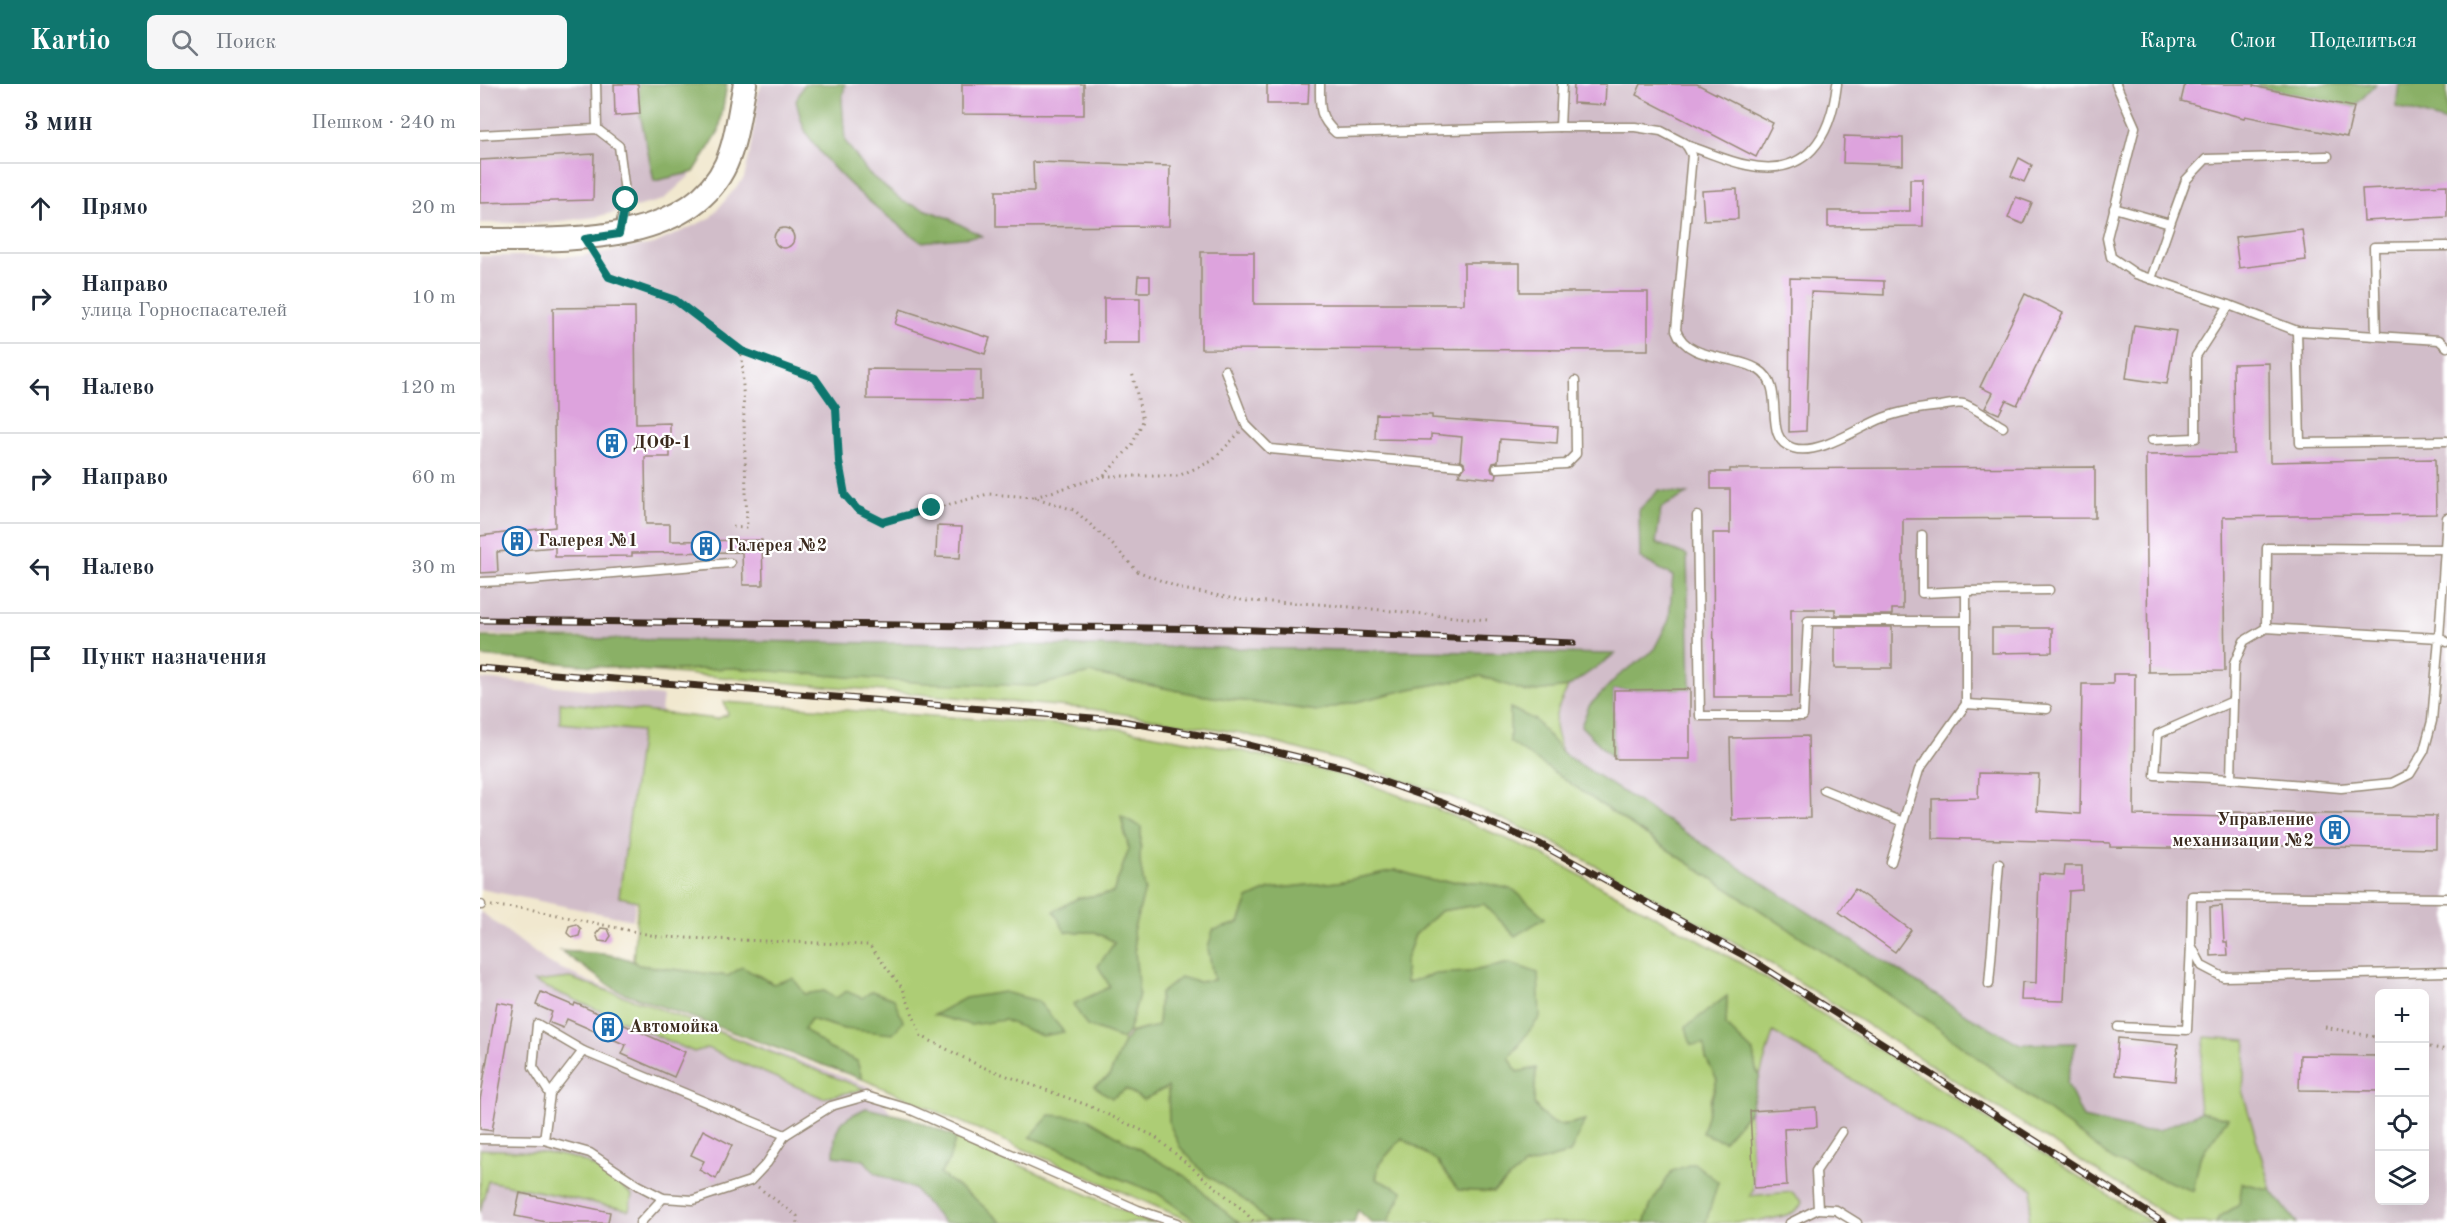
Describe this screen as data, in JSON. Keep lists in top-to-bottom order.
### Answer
{
  "places": {
    "building": [
      "ДОФ-1",
      "Галерея №1",
      "Галерея №2",
      "Управление механизации №2",
      "Автомойка"
    ]
  },
  "page": {
    "header": "Kartio",
    "search": "Поиск",
    "nav": ["Карта", "Слои", "Поделиться"],
    "heading": ["3 мин", "Пешком · 240 m"],
    "list": [
      ["Прямо", "20 m"],
      ["Направо", "улица Горноспасателей", "10 m"],
      ["Налево", "120 m"],
      ["Направо", "60 m"],
      ["Налево", "30 m"],
      "Пункт назначения"
    ],
    "map_buttons": ["+", "−"]
  }
}
